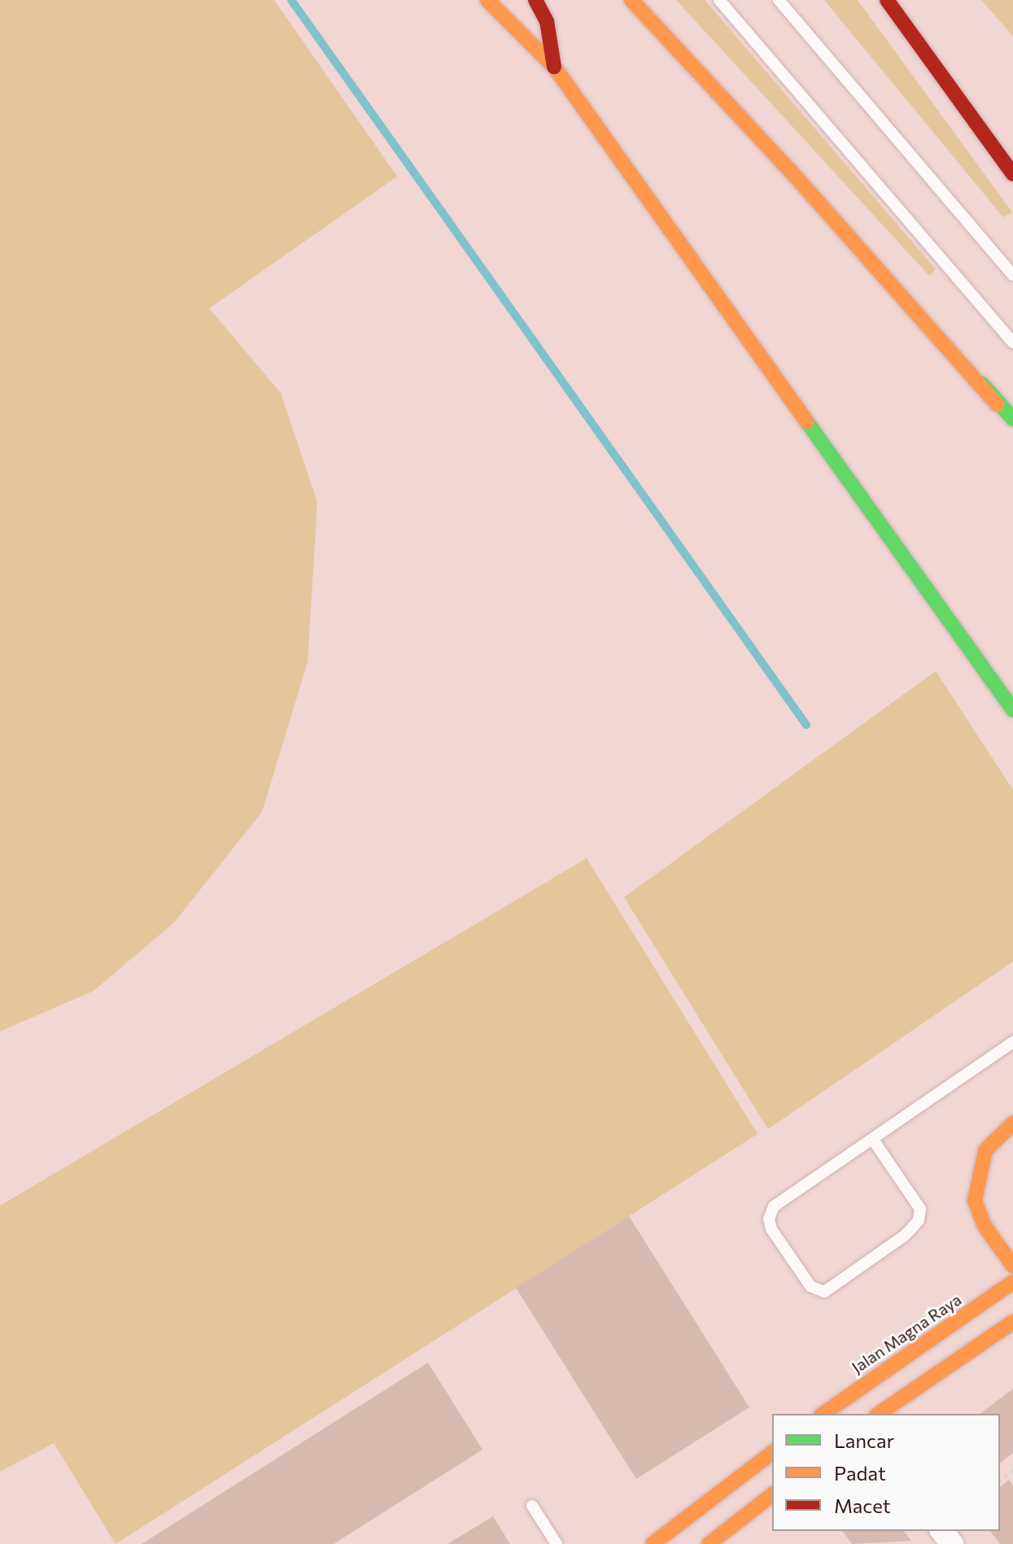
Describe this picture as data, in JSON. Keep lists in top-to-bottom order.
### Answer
{
  "streets": {
    "main road": ["Jalan Magna Raya"]
  },
  "legend": ["Lancar", "Padat", "Macet"]
}
